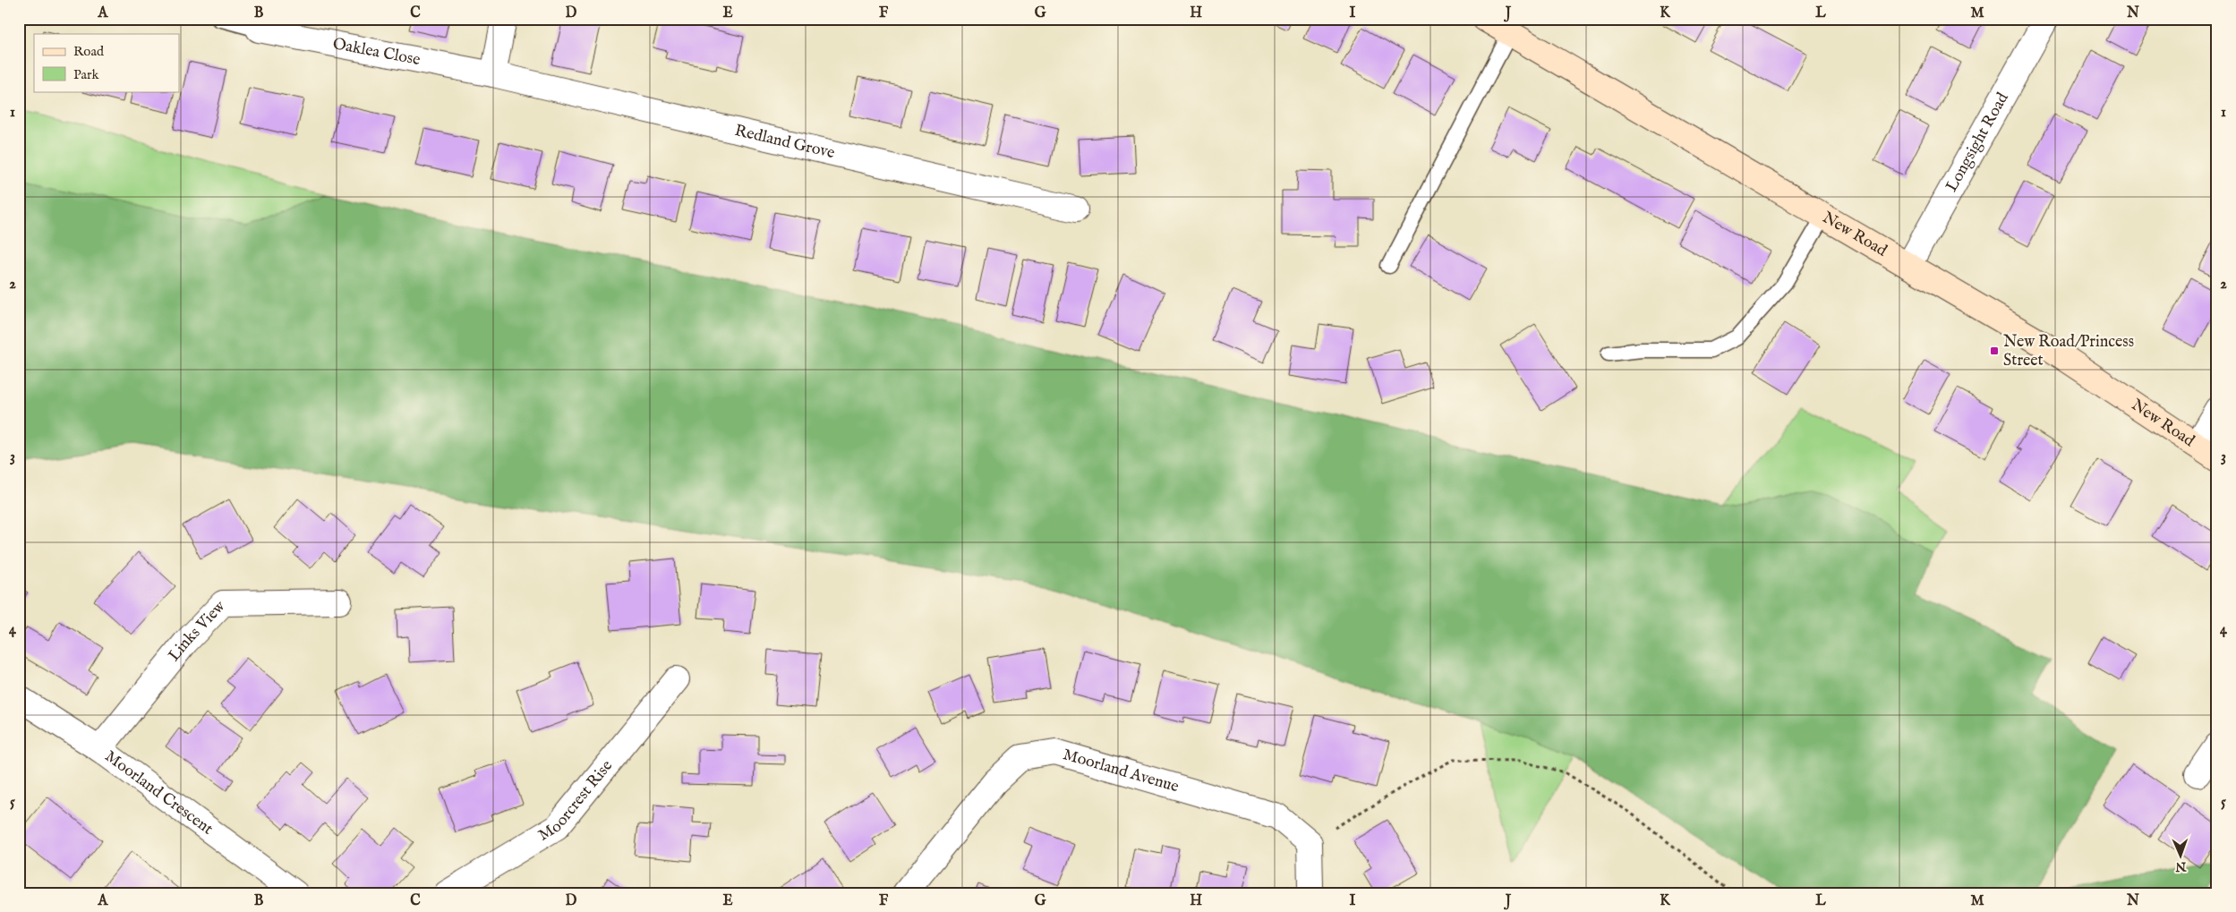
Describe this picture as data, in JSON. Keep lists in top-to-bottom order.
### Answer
{
  "streets": {
    "street": [
      "Oaklea Close",
      "Redland Grove",
      "Longsight Road",
      "New Road",
      "Links View",
      "Moorland Avenue",
      "Moorland Crescent",
      "Moorcrest Rise"
    ]
  },
  "crossings": [
    ["Oaklea Close", "Redland Grove"],
    ["Longsight Road", "New Road"],
    ["Links View", "Moorland Crescent"]
  ],
  "places": {
    "transit": ["New Road/Princess Street"]
  },
  "legend": ["Road", "Park"],
  "north": "bottom",
  "grid": {
    "columns": [
      "A",
      "B",
      "C",
      "D",
      "E",
      "F",
      "G",
      "H",
      "I",
      "J",
      "K",
      "L",
      "M",
      "N"
    ],
    "rows": [
      "1",
      "2",
      "3",
      "4",
      "5"
    ]
  }
}
